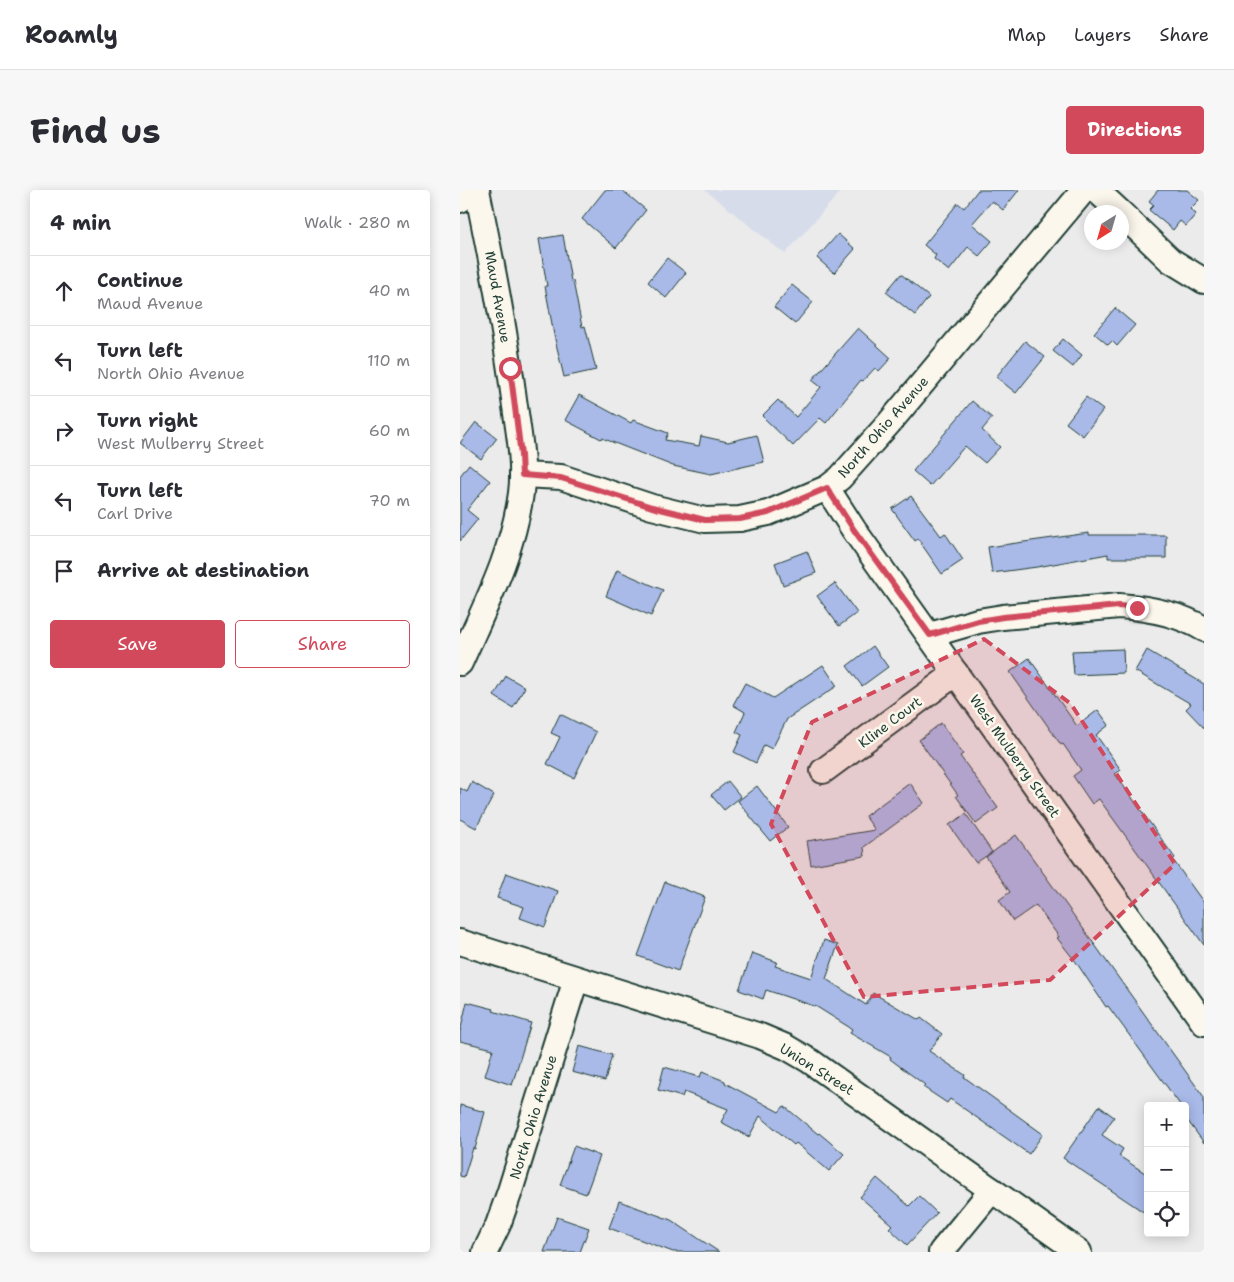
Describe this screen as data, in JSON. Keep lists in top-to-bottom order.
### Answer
{
  "streets": {
    "street": [
      "Maud Avenue",
      "North Ohio Avenue",
      "Kline Court",
      "West Mulberry Street",
      "Union Street"
    ]
  },
  "crossings": [
    ["Maud Avenue", "North Ohio Avenue"],
    ["North Ohio Avenue", "West Mulberry Street"],
    ["North Ohio Avenue", "Union Street"],
    ["Kline Court", "West Mulberry Street"]
  ],
  "north": "bottom left",
  "page": {
    "header": "Roamly",
    "nav": ["Map", "Layers", "Share"],
    "buttons": [
      "Directions",
      ["Save", "Share"]
    ],
    "title": "Find us",
    "heading": ["4 min", "Walk · 280 m"],
    "list": [
      ["Continue", "Maud Avenue", "40 m"],
      ["Turn left", "North Ohio Avenue", "110 m"],
      ["Turn right", "West Mulberry Street", "60 m"],
      ["Turn left", "Carl Drive", "70 m"],
      "Arrive at destination"
    ],
    "map_buttons": ["+", "−"]
  }
}
